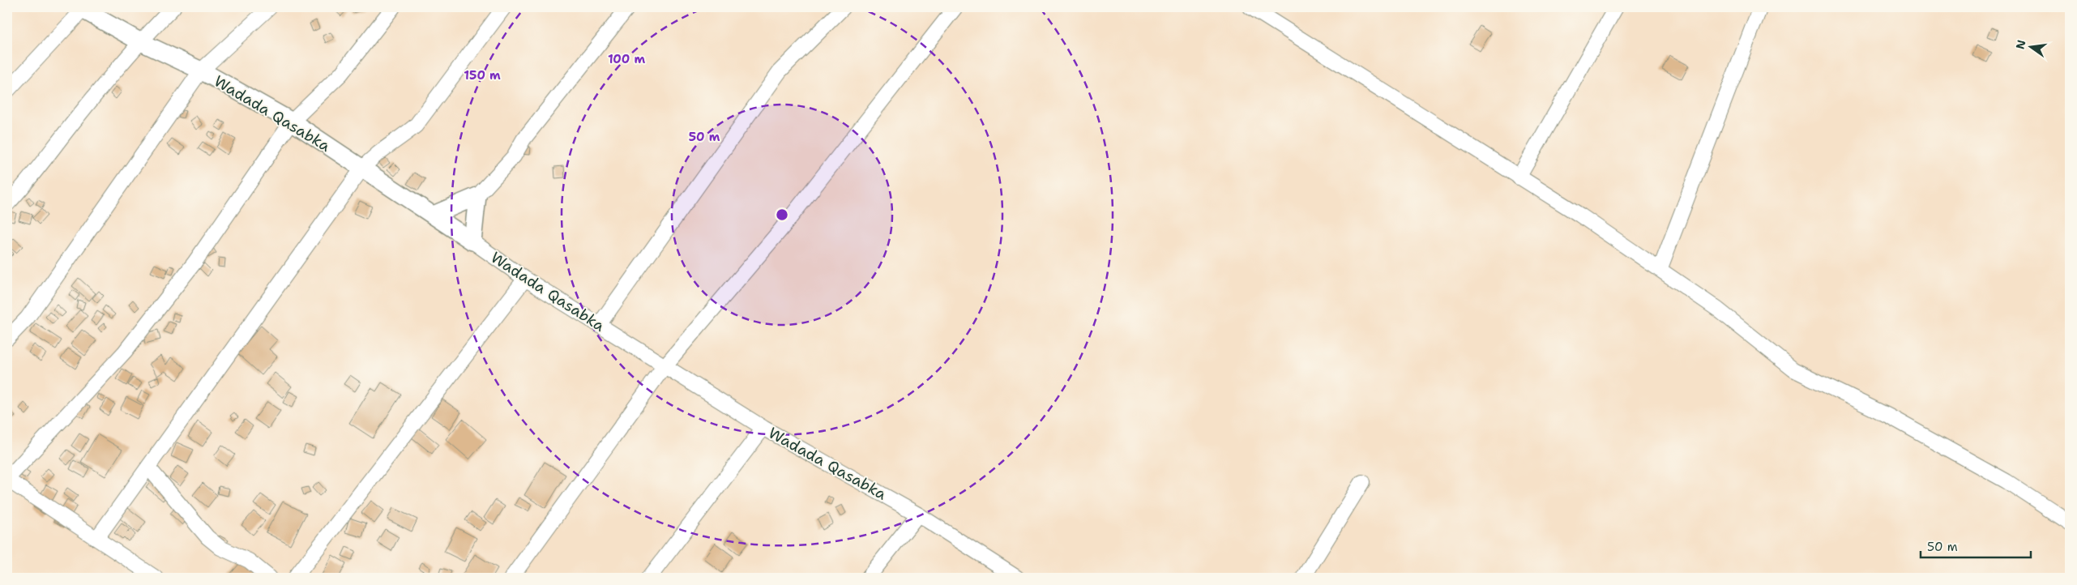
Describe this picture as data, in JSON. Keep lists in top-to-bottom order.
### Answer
{
  "streets": {
    "street": ["Wadada Qasabka"]
  },
  "scale_bar": "50 m",
  "north": "left",
  "rings": ["100 m", "150 m", "50 m"]
}
